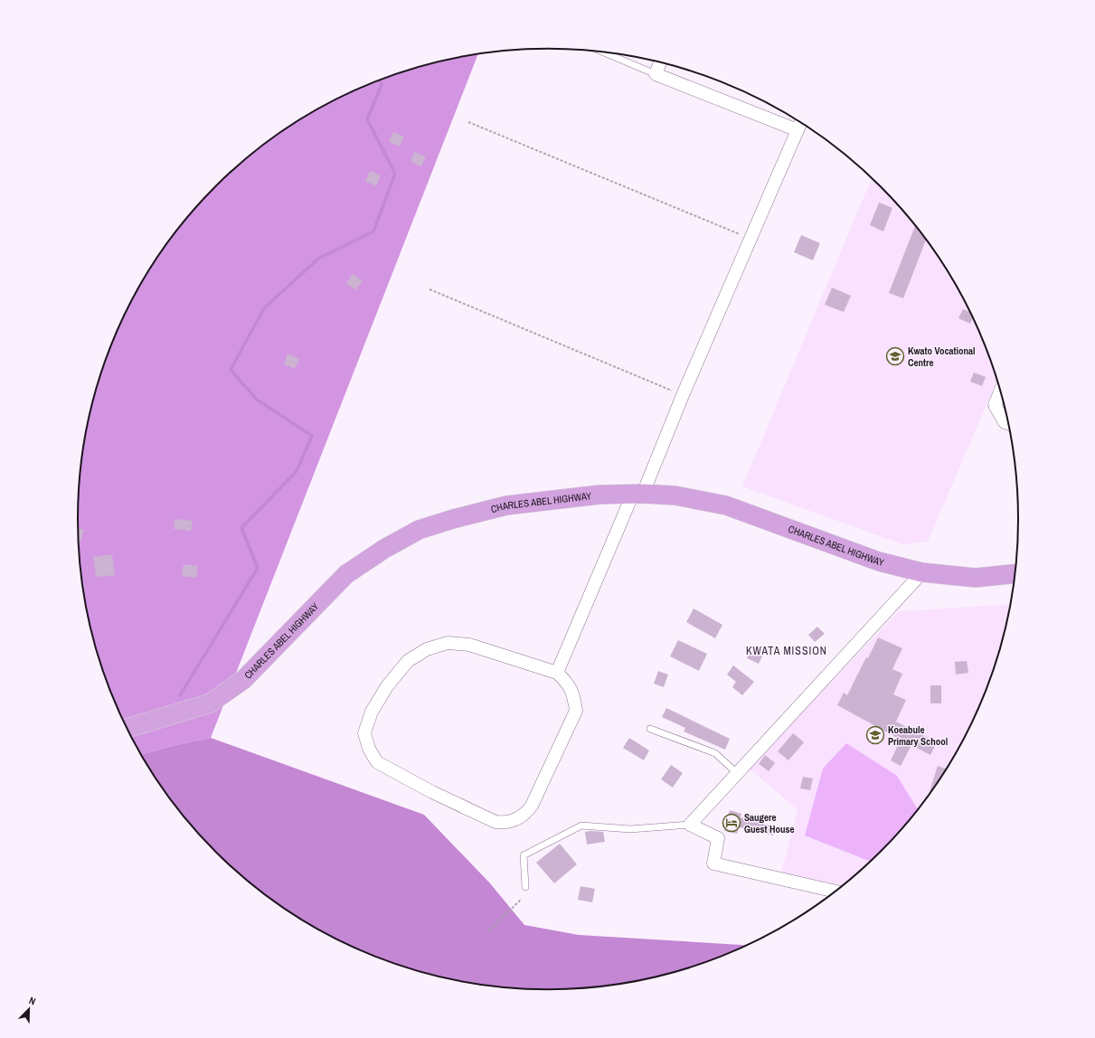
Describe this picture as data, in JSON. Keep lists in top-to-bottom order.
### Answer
{
  "streets": {
    "main road": ["CHARLES ABEL HIGHWAY"]
  },
  "districts": ["KWATA MISSION"],
  "places": {
    "school or university": ["Kwato Vocational Centre", "Koeabule Primary School"],
    "hotel": ["Saugere Guest House"]
  },
  "north": "top right"
}
